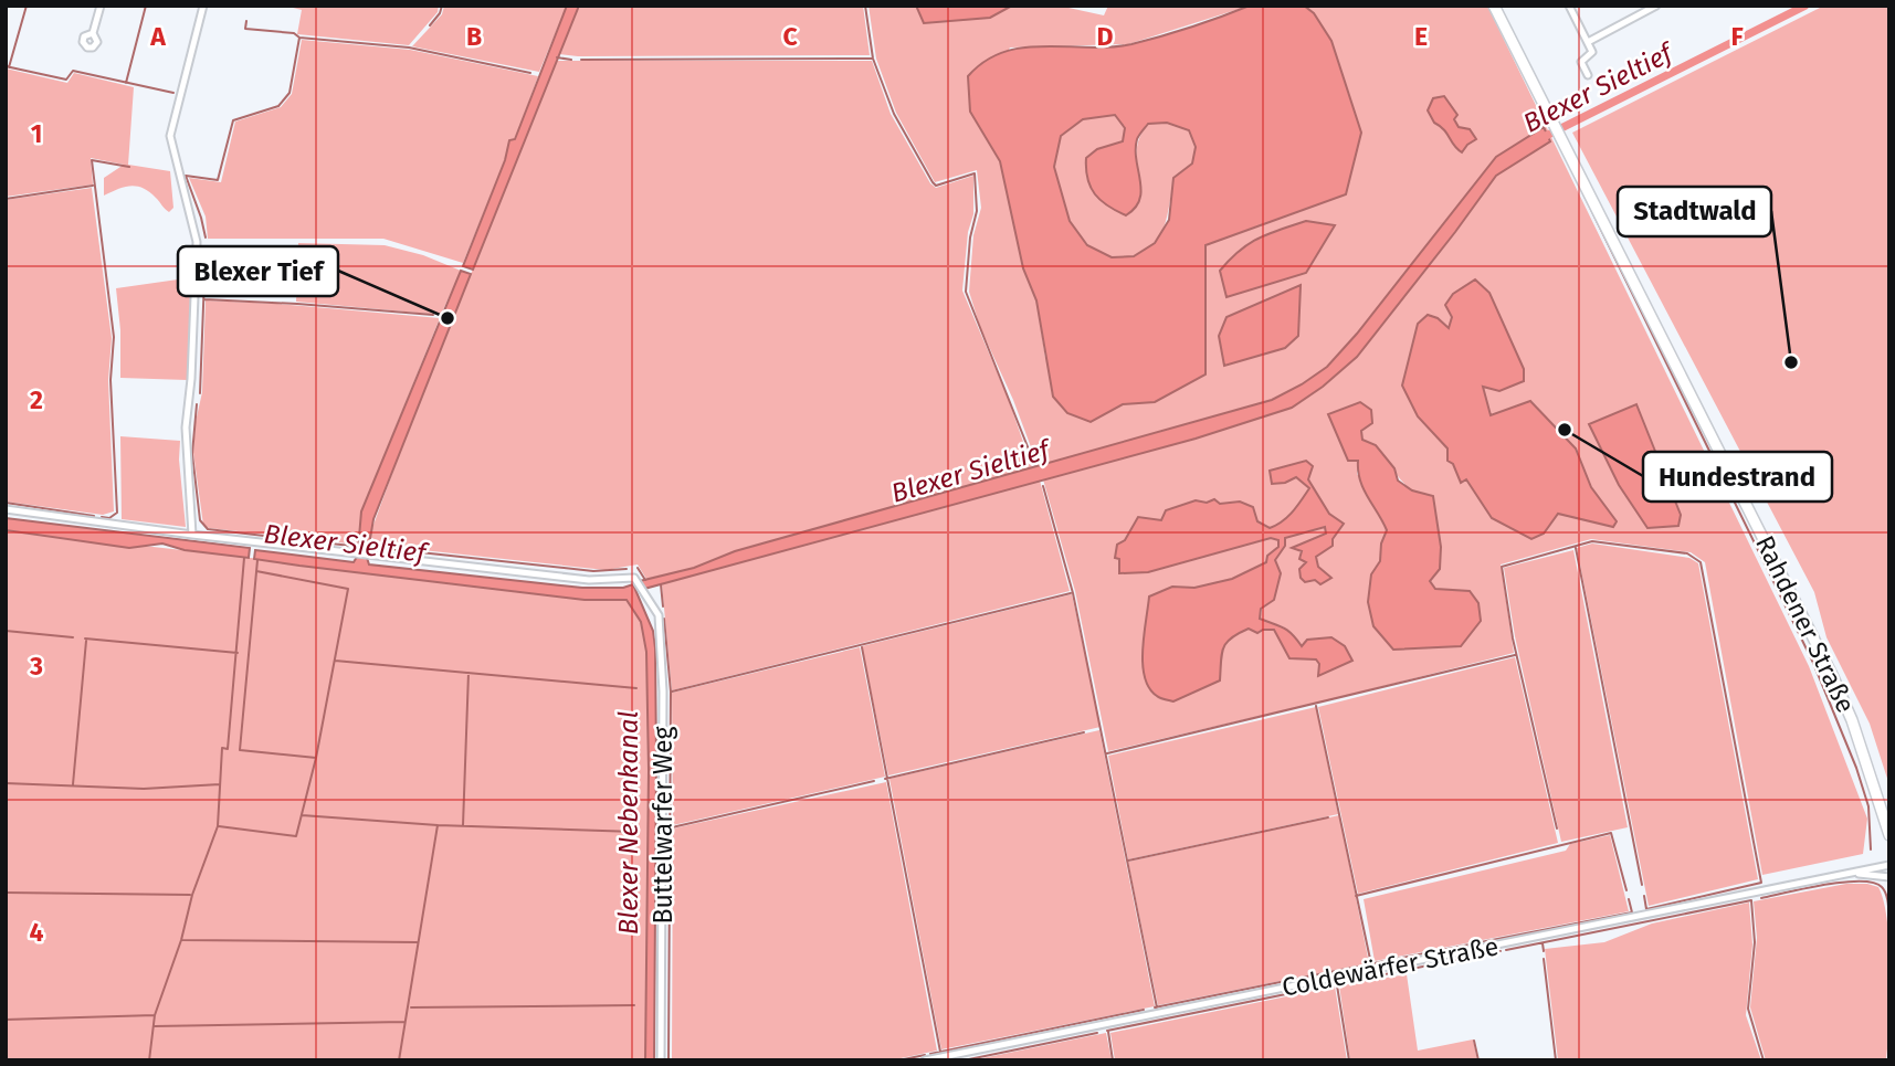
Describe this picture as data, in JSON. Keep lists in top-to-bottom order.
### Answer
{
  "streets": {
    "main road": ["Rahdener Straße"],
    "street": ["Buttelwarfer Weg", "Coldewärfer Straße"]
  },
  "water": ["Blexer Sieltief", "Blexer Nebenkanal"],
  "places": ["Blexer Tief", "Stadtwald", "Hundestrand"],
  "grid": {
    "columns": [
      "A",
      "B",
      "C",
      "D",
      "E",
      "F"
    ],
    "rows": [
      "1",
      "2",
      "3",
      "4"
    ]
  }
}
